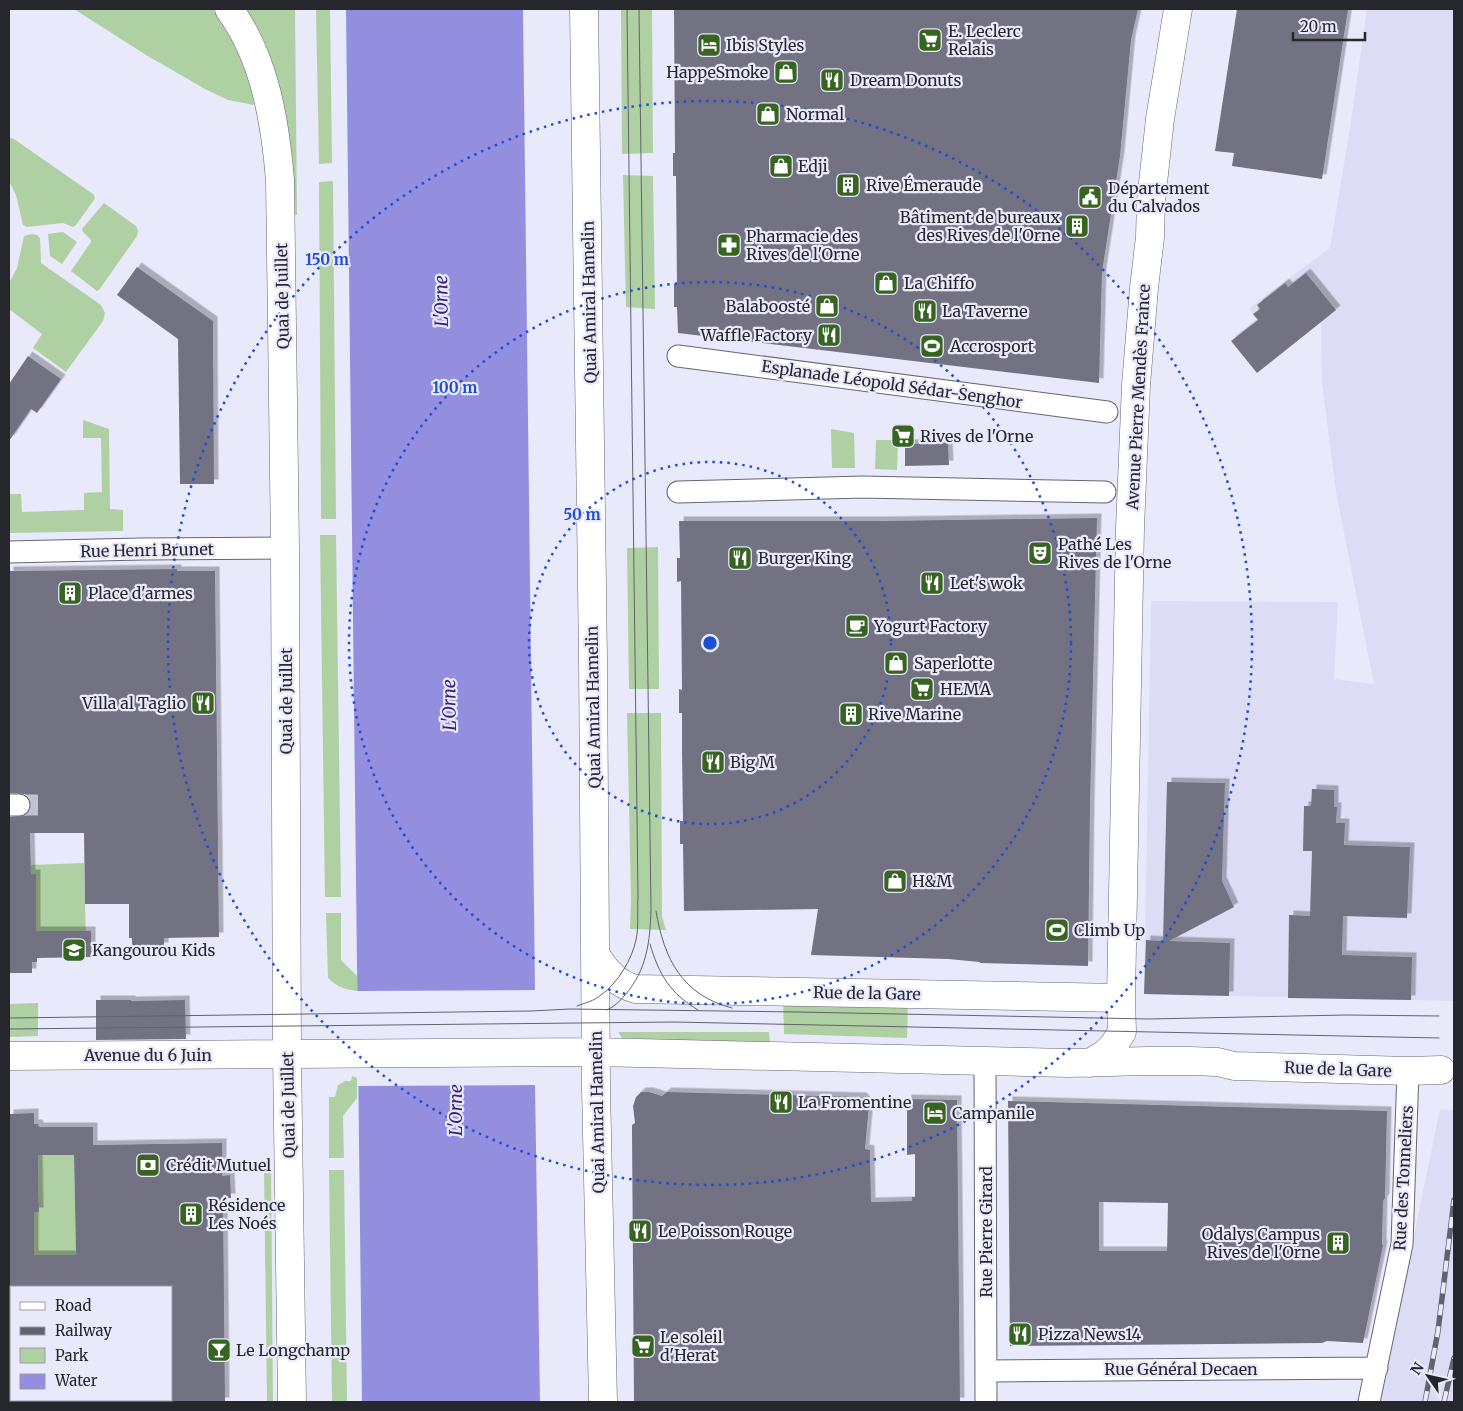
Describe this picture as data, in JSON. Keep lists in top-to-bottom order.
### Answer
{
  "streets": {
    "main road": [
      "Quai de Juillet",
      "Quai Amiral Hamelin",
      "Avenue Pierre Mendès France",
      "Rue de la Gare",
      "Avenue du 6 Juin"
    ],
    "street": [
      "Esplanade Léopold Sédar-Senghor",
      "Rue Henri Brunet",
      "Rue des Tonneliers",
      "Rue Pierre Girard",
      "Rue Général Decaen"
    ]
  },
  "crossings": [
    ["Quai de Juillet", "Rue Henri Brunet"],
    ["Quai de Juillet", "Avenue du 6 Juin"],
    ["Quai Amiral Hamelin", "Rue de la Gare"],
    ["Avenue Pierre Mendès France", "Rue de la Gare"],
    ["Rue de la Gare", "Avenue du 6 Juin"],
    ["Rue de la Gare", "Rue des Tonneliers"],
    ["Rue de la Gare", "Rue Pierre Girard"],
    ["Rue des Tonneliers", "Rue Général Decaen"],
    ["Rue Pierre Girard", "Rue Général Decaen"]
  ],
  "water": ["L'Orne"],
  "places": {
    "supermarket": [
      "E. Leclerc Relais",
      "Rives de l'Orne",
      "HEMA",
      "Le soleil d'Herat"
    ],
    "hotel": ["Ibis Styles", "Campanile"],
    "shop": [
      "HappeSmoke",
      "Normal",
      "Edji",
      "La Chiffo",
      "Balaboosté",
      "Saperlotte",
      "H&M"
    ],
    "restaurant": [
      "Dream Donuts",
      "La Taverne",
      "Waffle Factory",
      "Burger King",
      "Let's wok",
      "Villa al Taglio",
      "Big M",
      "La Fromentine",
      "Le Poisson Rouge",
      "Pizza News14"
    ],
    "building": [
      "Rive Émeraude",
      "Bâtiment de bureaux des Rives de l'Orne",
      "Place d'armes",
      "Rive Marine",
      "Résidence Les Noés",
      "Odalys Campus Rives de l'Orne"
    ],
    "public building": ["Département du Calvados"],
    "pharmacy": ["Pharmacie des Rives de l'Orne"],
    "sports": ["Accrosport", "Climb Up"],
    "theatre": ["Pathé Les Rives de l'Orne"],
    "cafe": ["Yogurt Factory"],
    "school or university": ["Kangourou Kids"],
    "bank": ["Crédit Mutuel"],
    "bar": ["Le Longchamp"]
  },
  "legend": [
    "Road",
    "Railway",
    "Park",
    "Water"
  ],
  "scale_bar": "20 m",
  "north": "top left",
  "rings": ["150 m", "100 m", "50 m"]
}
